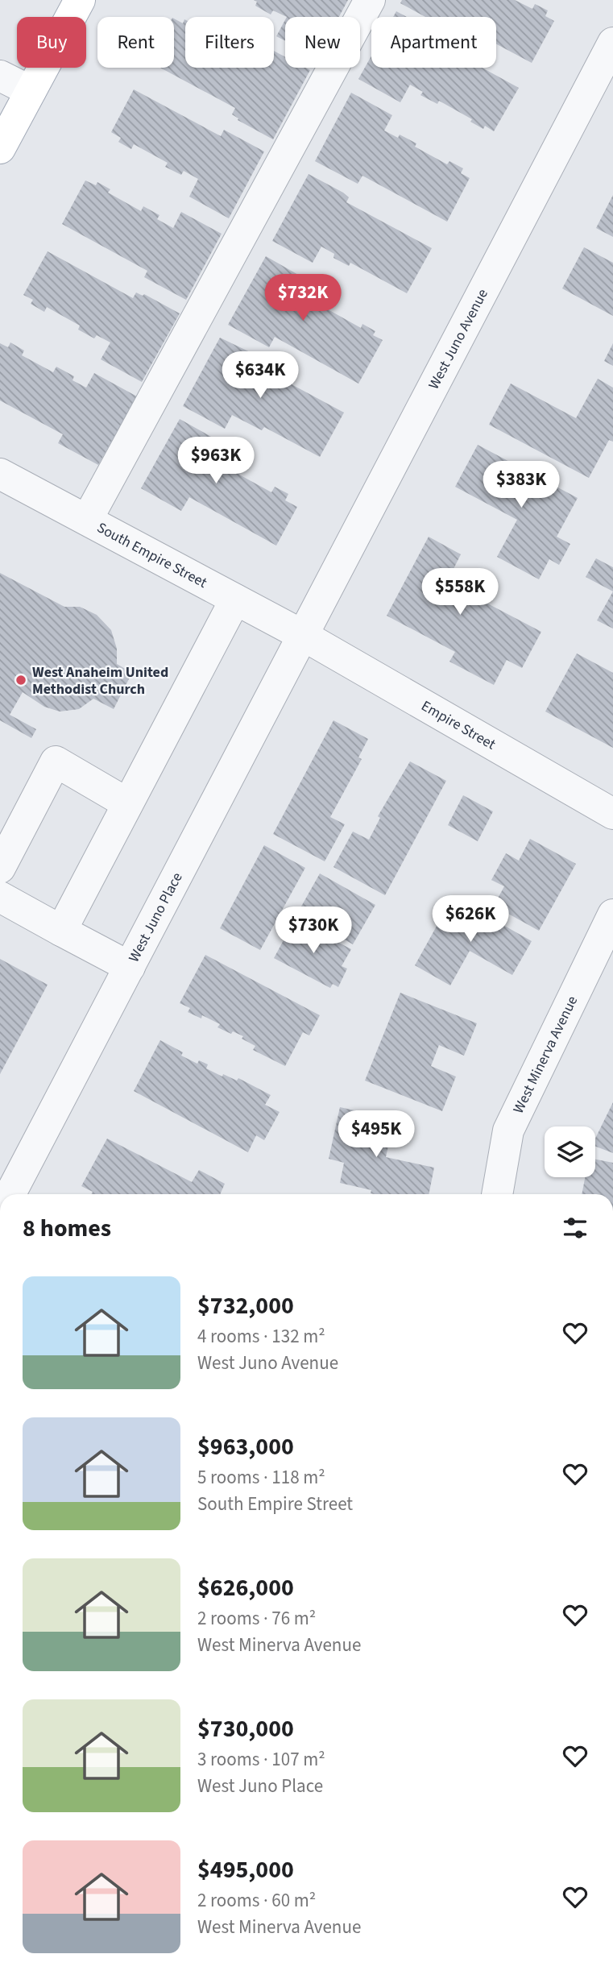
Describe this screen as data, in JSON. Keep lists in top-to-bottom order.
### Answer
{
  "streets": {
    "street": [
      "West Juno Avenue",
      "South Empire Street",
      "Empire Street",
      "West Juno Place",
      "West Minerva Avenue"
    ]
  },
  "crossings": [
    ["West Juno Avenue", "South Empire Street"],
    ["West Juno Avenue", "Empire Street"],
    ["West Juno Avenue", "West Juno Place"],
    ["South Empire Street", "Empire Street"],
    ["South Empire Street", "West Juno Place"],
    ["Empire Street", "West Juno Place"]
  ],
  "places": ["West Anaheim United Methodist Church"],
  "page": {
    "chip": [
      "Buy",
      "Rent",
      "Filters",
      "New",
      "Apartment"
    ],
    "price": [
      "$732K",
      "$634K",
      "$963K",
      "$383K",
      "$558K",
      "$626K",
      "$730K",
      "$495K"
    ],
    "heading": "8 homes",
    "list": [
      {
        "name": "$732,000",
        "note": "4 rooms · 132 m² · West Juno Avenue"
      },
      {
        "name": "$963,000",
        "note": "5 rooms · 118 m² · South Empire Street"
      },
      {
        "name": "$626,000",
        "note": "2 rooms · 76 m² · West Minerva Avenue"
      },
      {
        "name": "$730,000",
        "note": "3 rooms · 107 m² · West Juno Place"
      },
      {
        "name": "$495,000",
        "note": "2 rooms · 60 m² · West Minerva Avenue"
      }
    ]
  }
}
